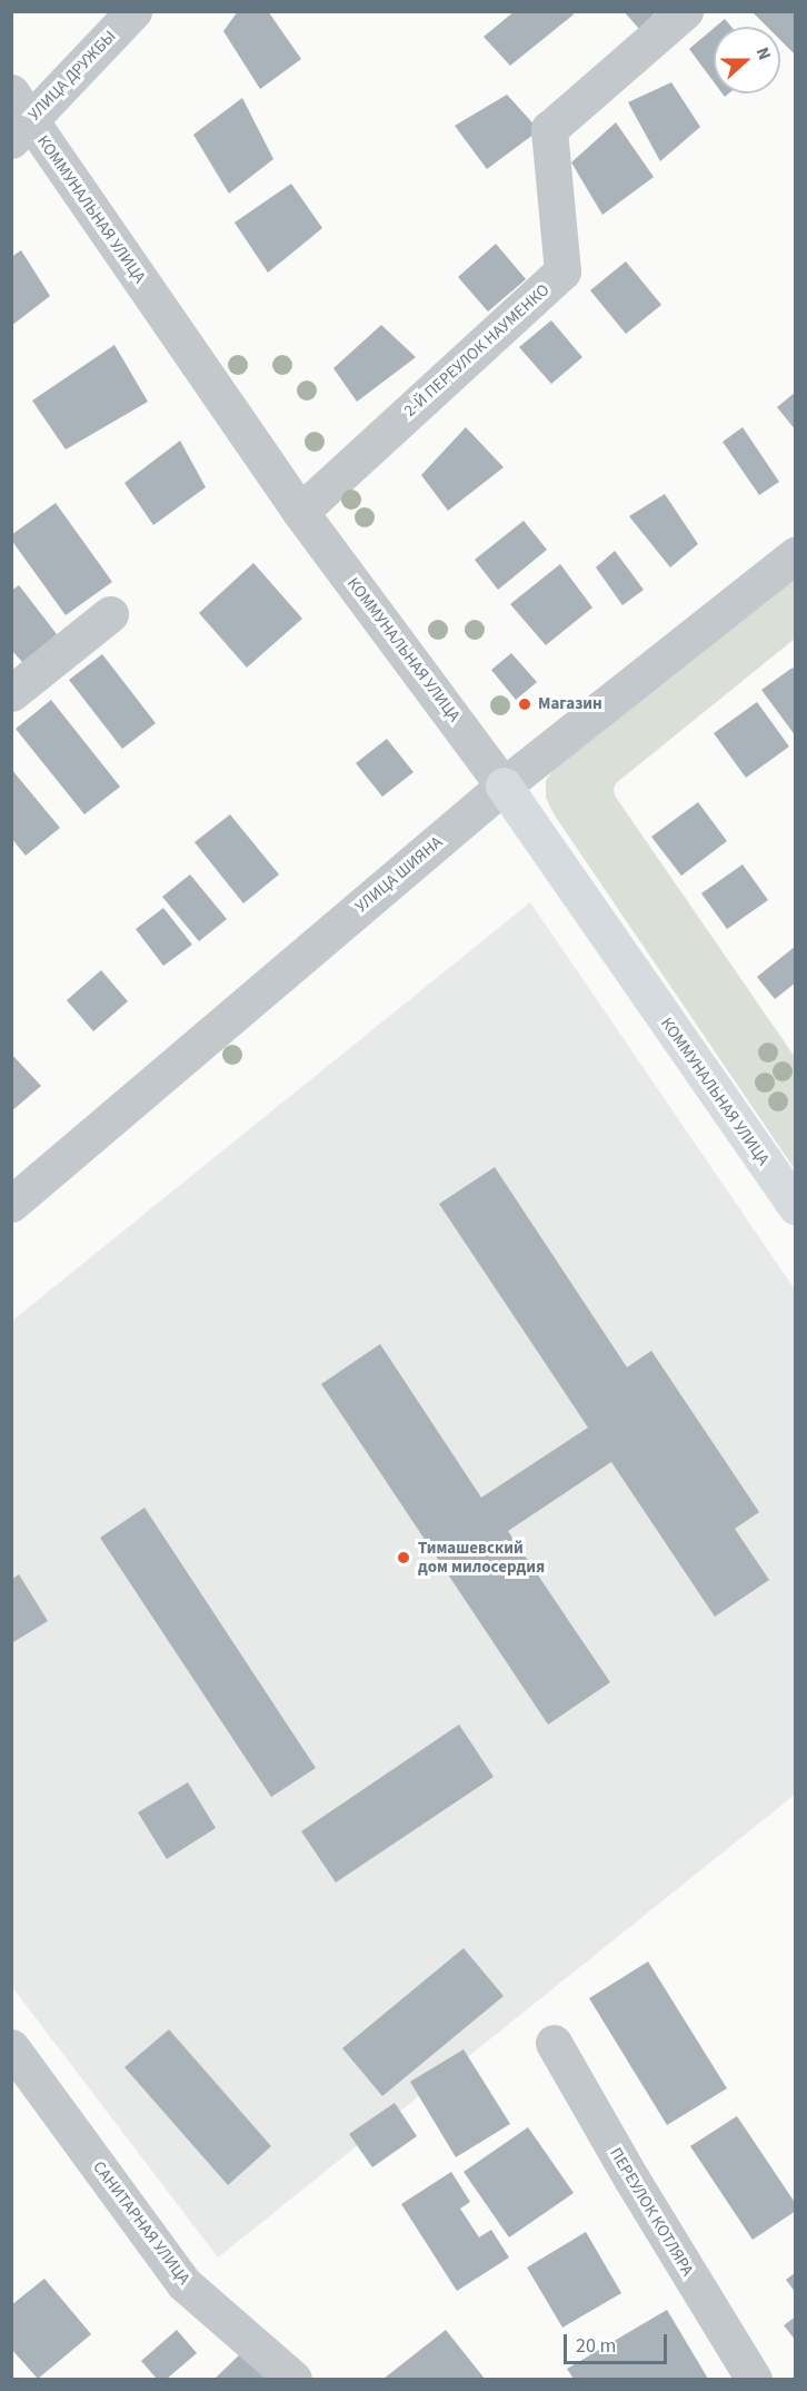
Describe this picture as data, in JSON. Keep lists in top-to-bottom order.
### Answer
{
  "streets": {
    "main road": ["КОММУНАЛЬНАЯ УЛИЦА"],
    "street": [
      "УЛИЦА ДРУЖБЫ",
      "2-Й ПЕРЕУЛОК НАУМЕНКО",
      "УЛИЦА ШИЯНА",
      "ПЕРЕУЛОК КОТЛЯРА",
      "САНИТАРНАЯ УЛИЦА"
    ]
  },
  "crossings": [
    ["УЛИЦА ДРУЖБЫ", "КОММУНАЛЬНАЯ УЛИЦА"],
    ["КОММУНАЛЬНАЯ УЛИЦА", "2-Й ПЕРЕУЛОК НАУМЕНКО"],
    ["КОММУНАЛЬНАЯ УЛИЦА", "УЛИЦА ШИЯНА"]
  ],
  "places": ["Магазин", "Тимашевский дом милосердия"],
  "scale_bar": "20 m",
  "north": "right"
}
